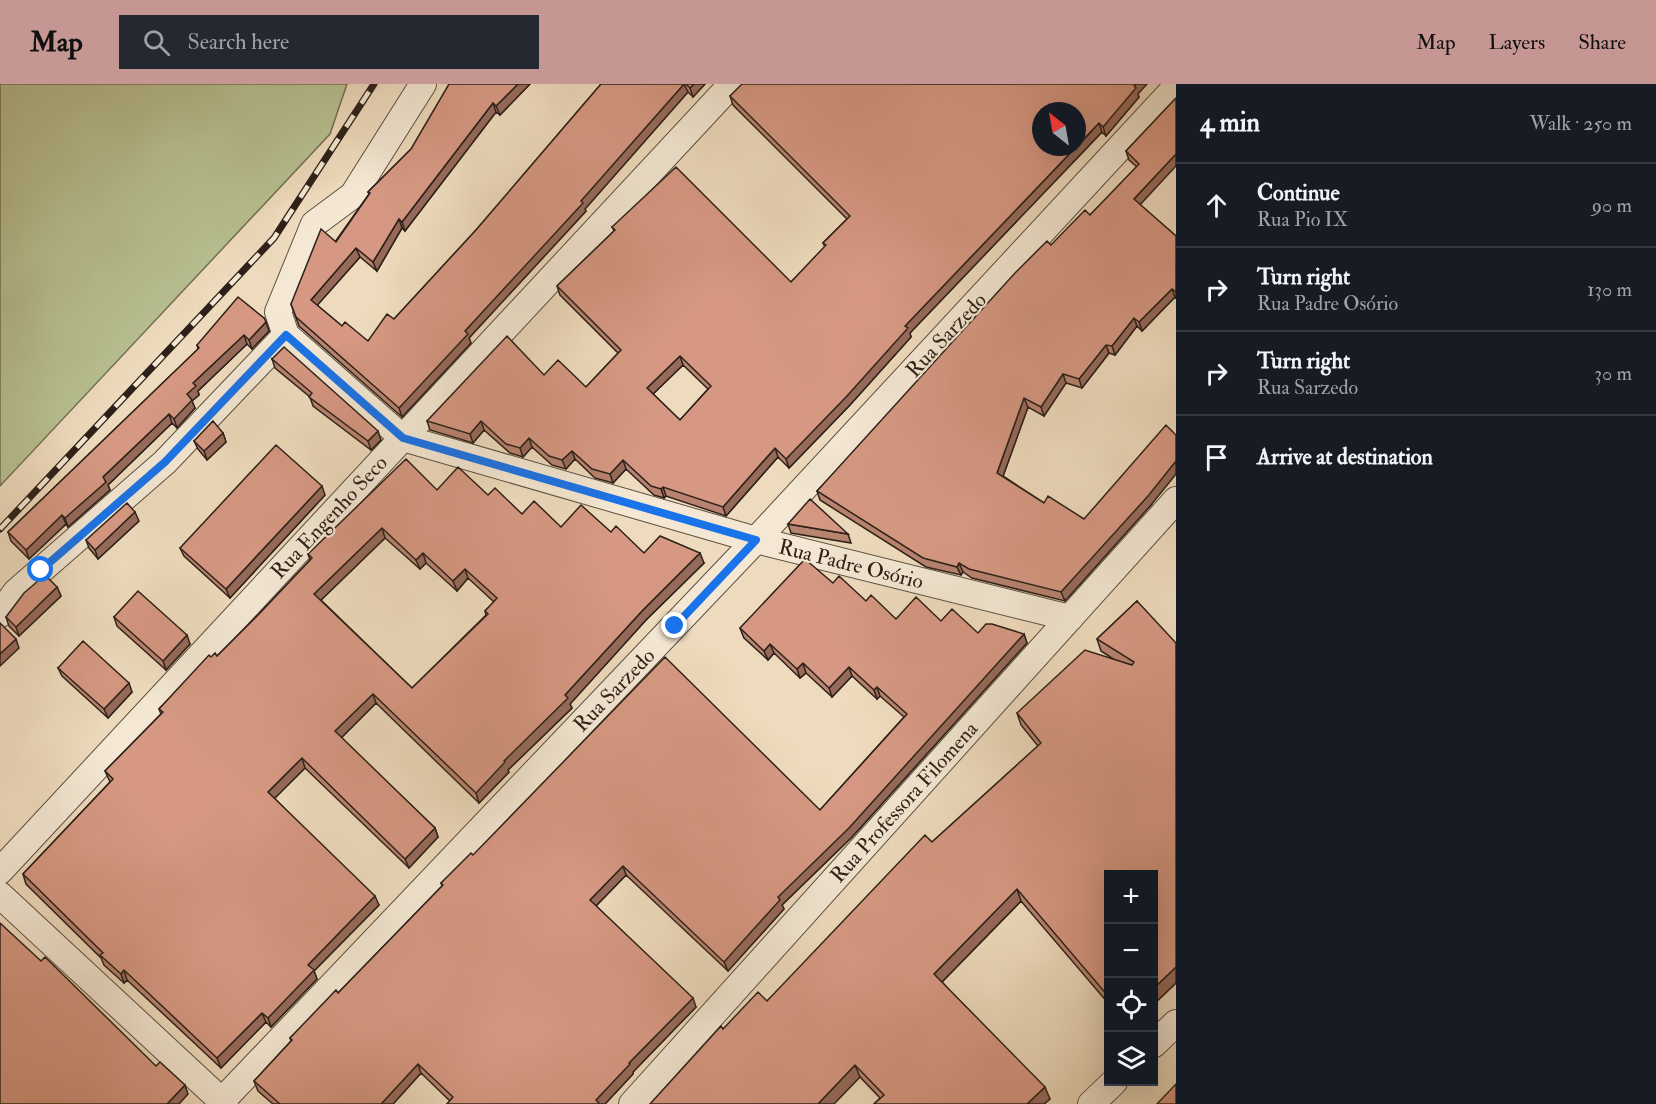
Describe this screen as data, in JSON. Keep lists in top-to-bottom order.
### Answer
{
  "streets": {
    "street": [
      "Rua Sarzedo",
      "Rua Engenho Seco",
      "Rua Padre Osório",
      "Rua Professora Filomena"
    ]
  },
  "crossings": [
    ["Rua Sarzedo", "Rua Padre Osório"],
    ["Rua Engenho Seco", "Rua Padre Osório"],
    ["Rua Padre Osório", "Rua Professora Filomena"]
  ],
  "north": "top left",
  "page": {
    "header": "Map",
    "search": "Search here",
    "nav": ["Map", "Layers", "Share"],
    "heading": ["4 min", "Walk · 250 m"],
    "list": [
      ["Continue", "Rua Pio IX", "90 m"],
      ["Turn right", "Rua Padre Osório", "130 m"],
      ["Turn right", "Rua Sarzedo", "30 m"],
      "Arrive at destination"
    ],
    "map_buttons": ["+", "−"]
  }
}
